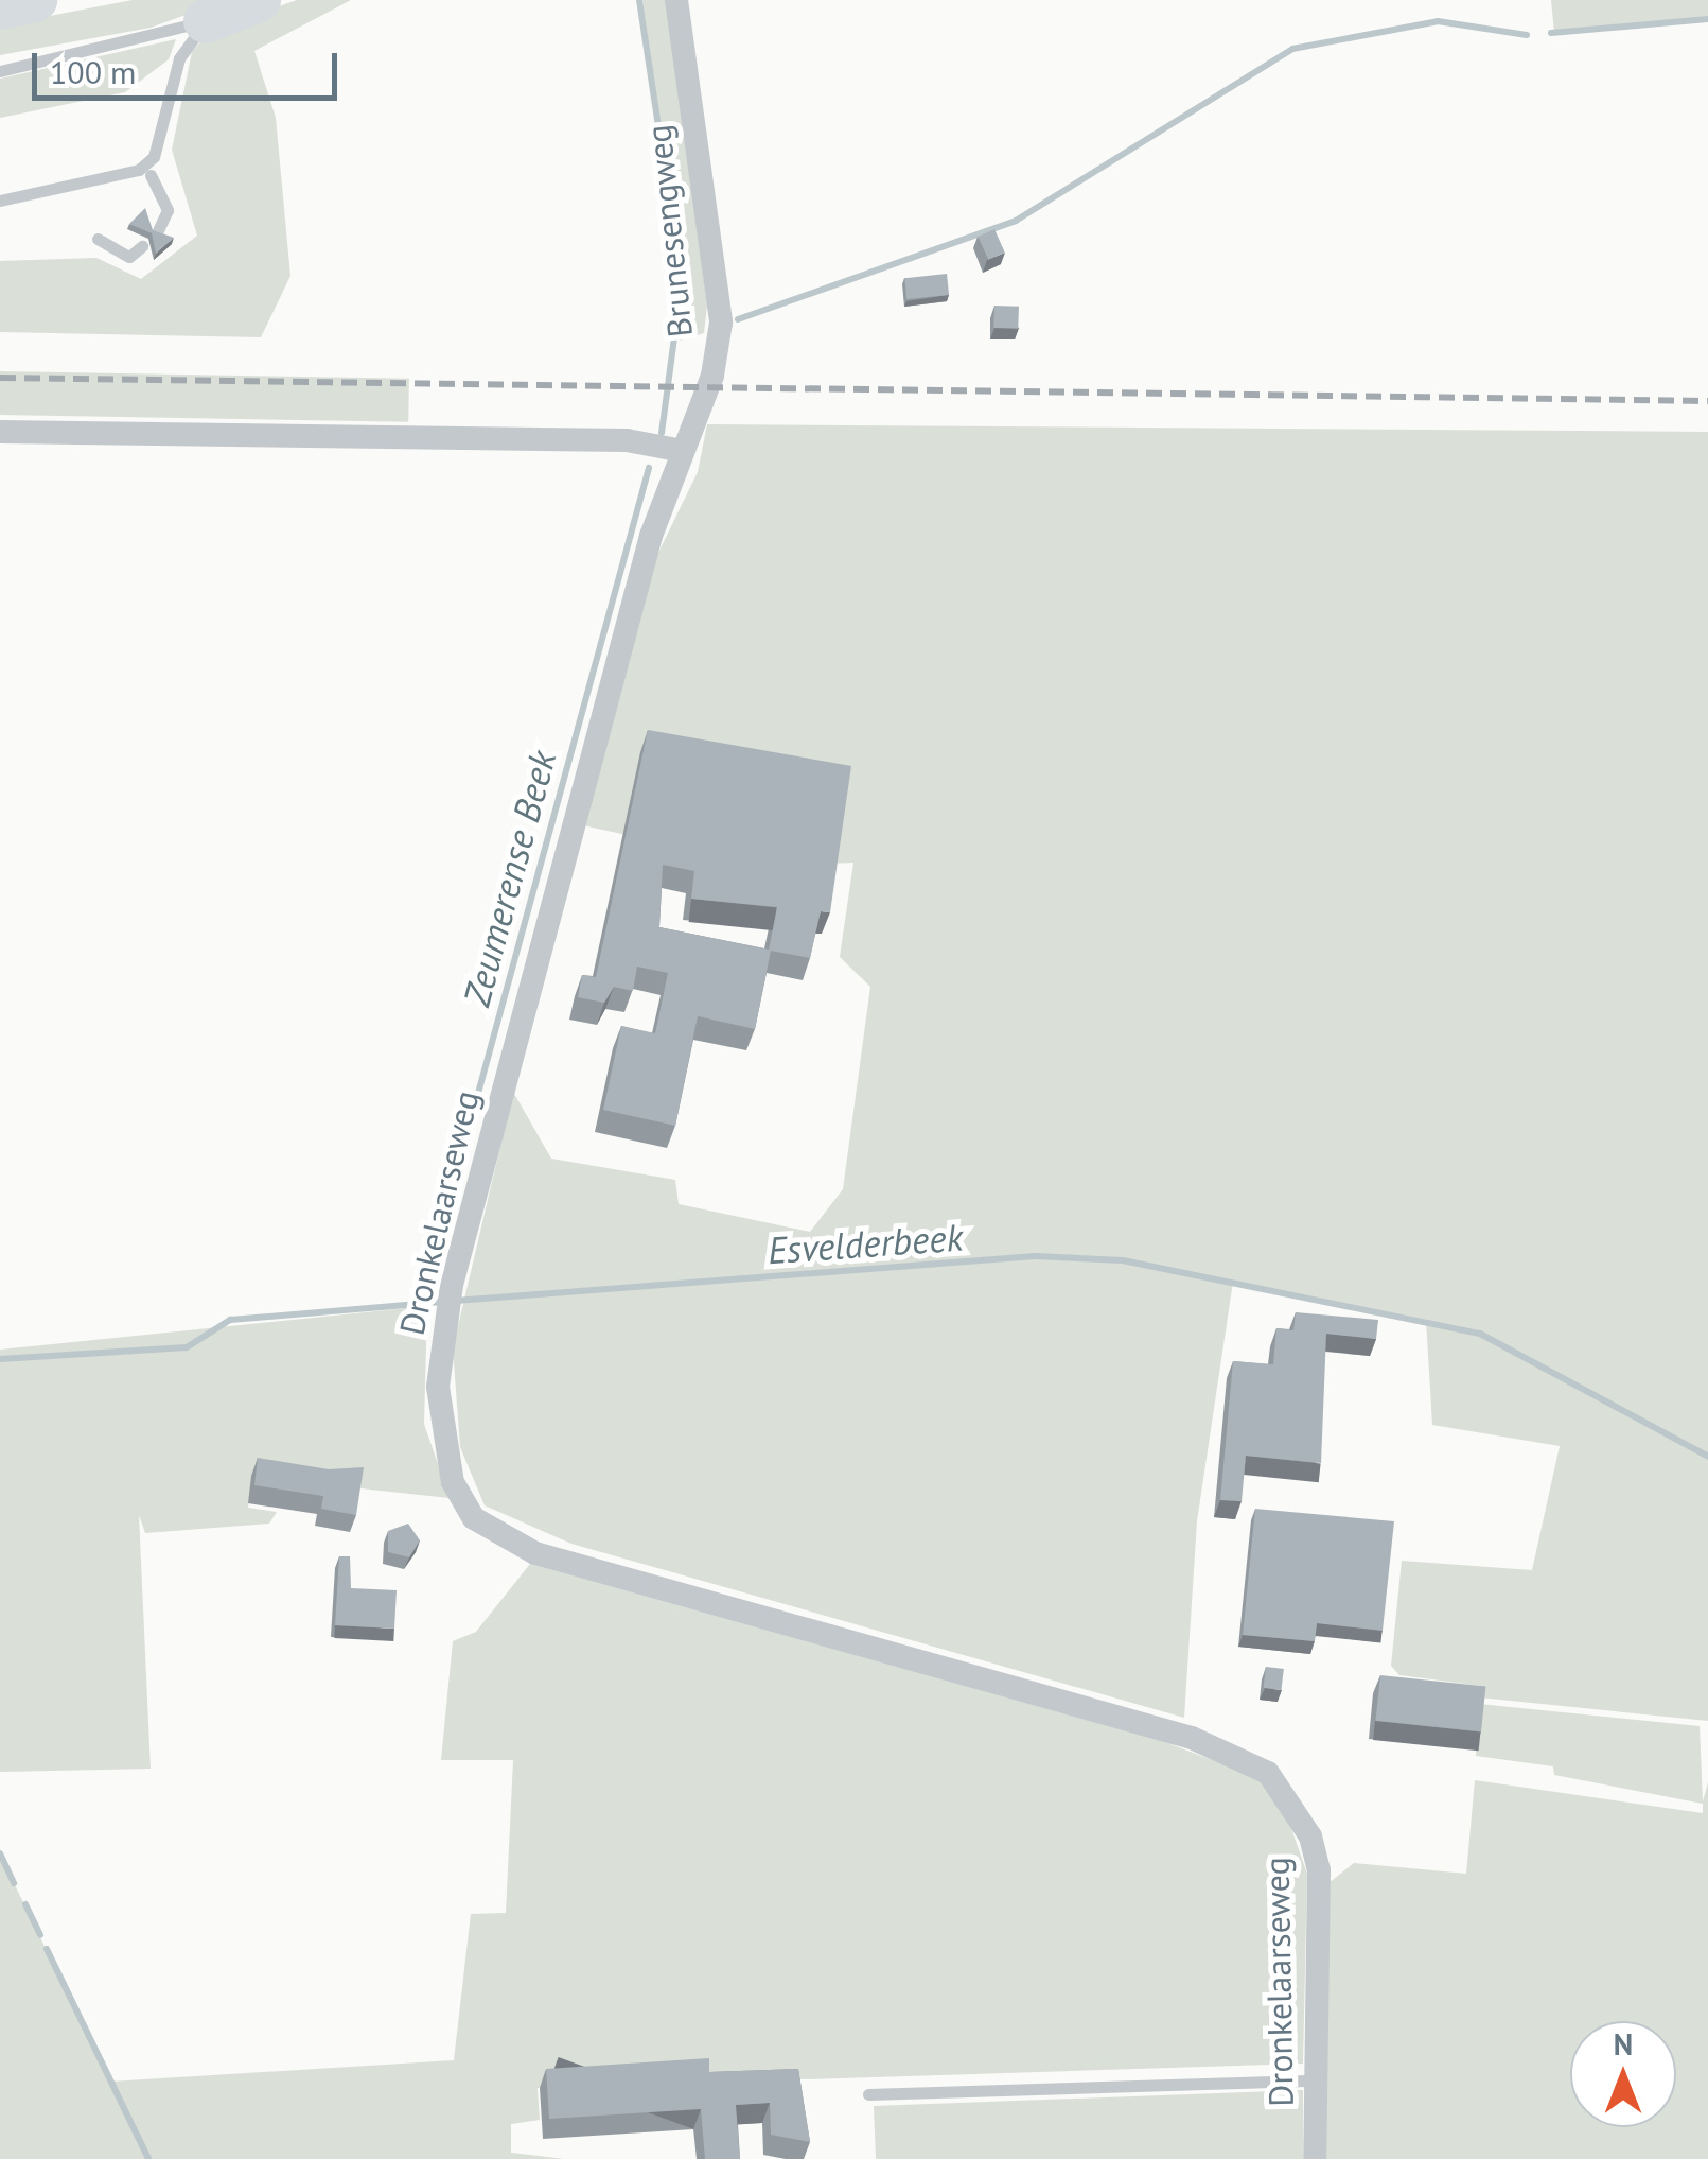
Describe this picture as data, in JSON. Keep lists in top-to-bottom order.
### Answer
{
  "streets": {
    "street": ["Brunesengweg", "Dronkelaarseweg"]
  },
  "crossings": [
    ["Brunesengweg", "Dronkelaarseweg"]
  ],
  "water": ["Zeumerense Beek", "Esvelderbeek"],
  "scale_bar": "100 m",
  "north": "top"
}
